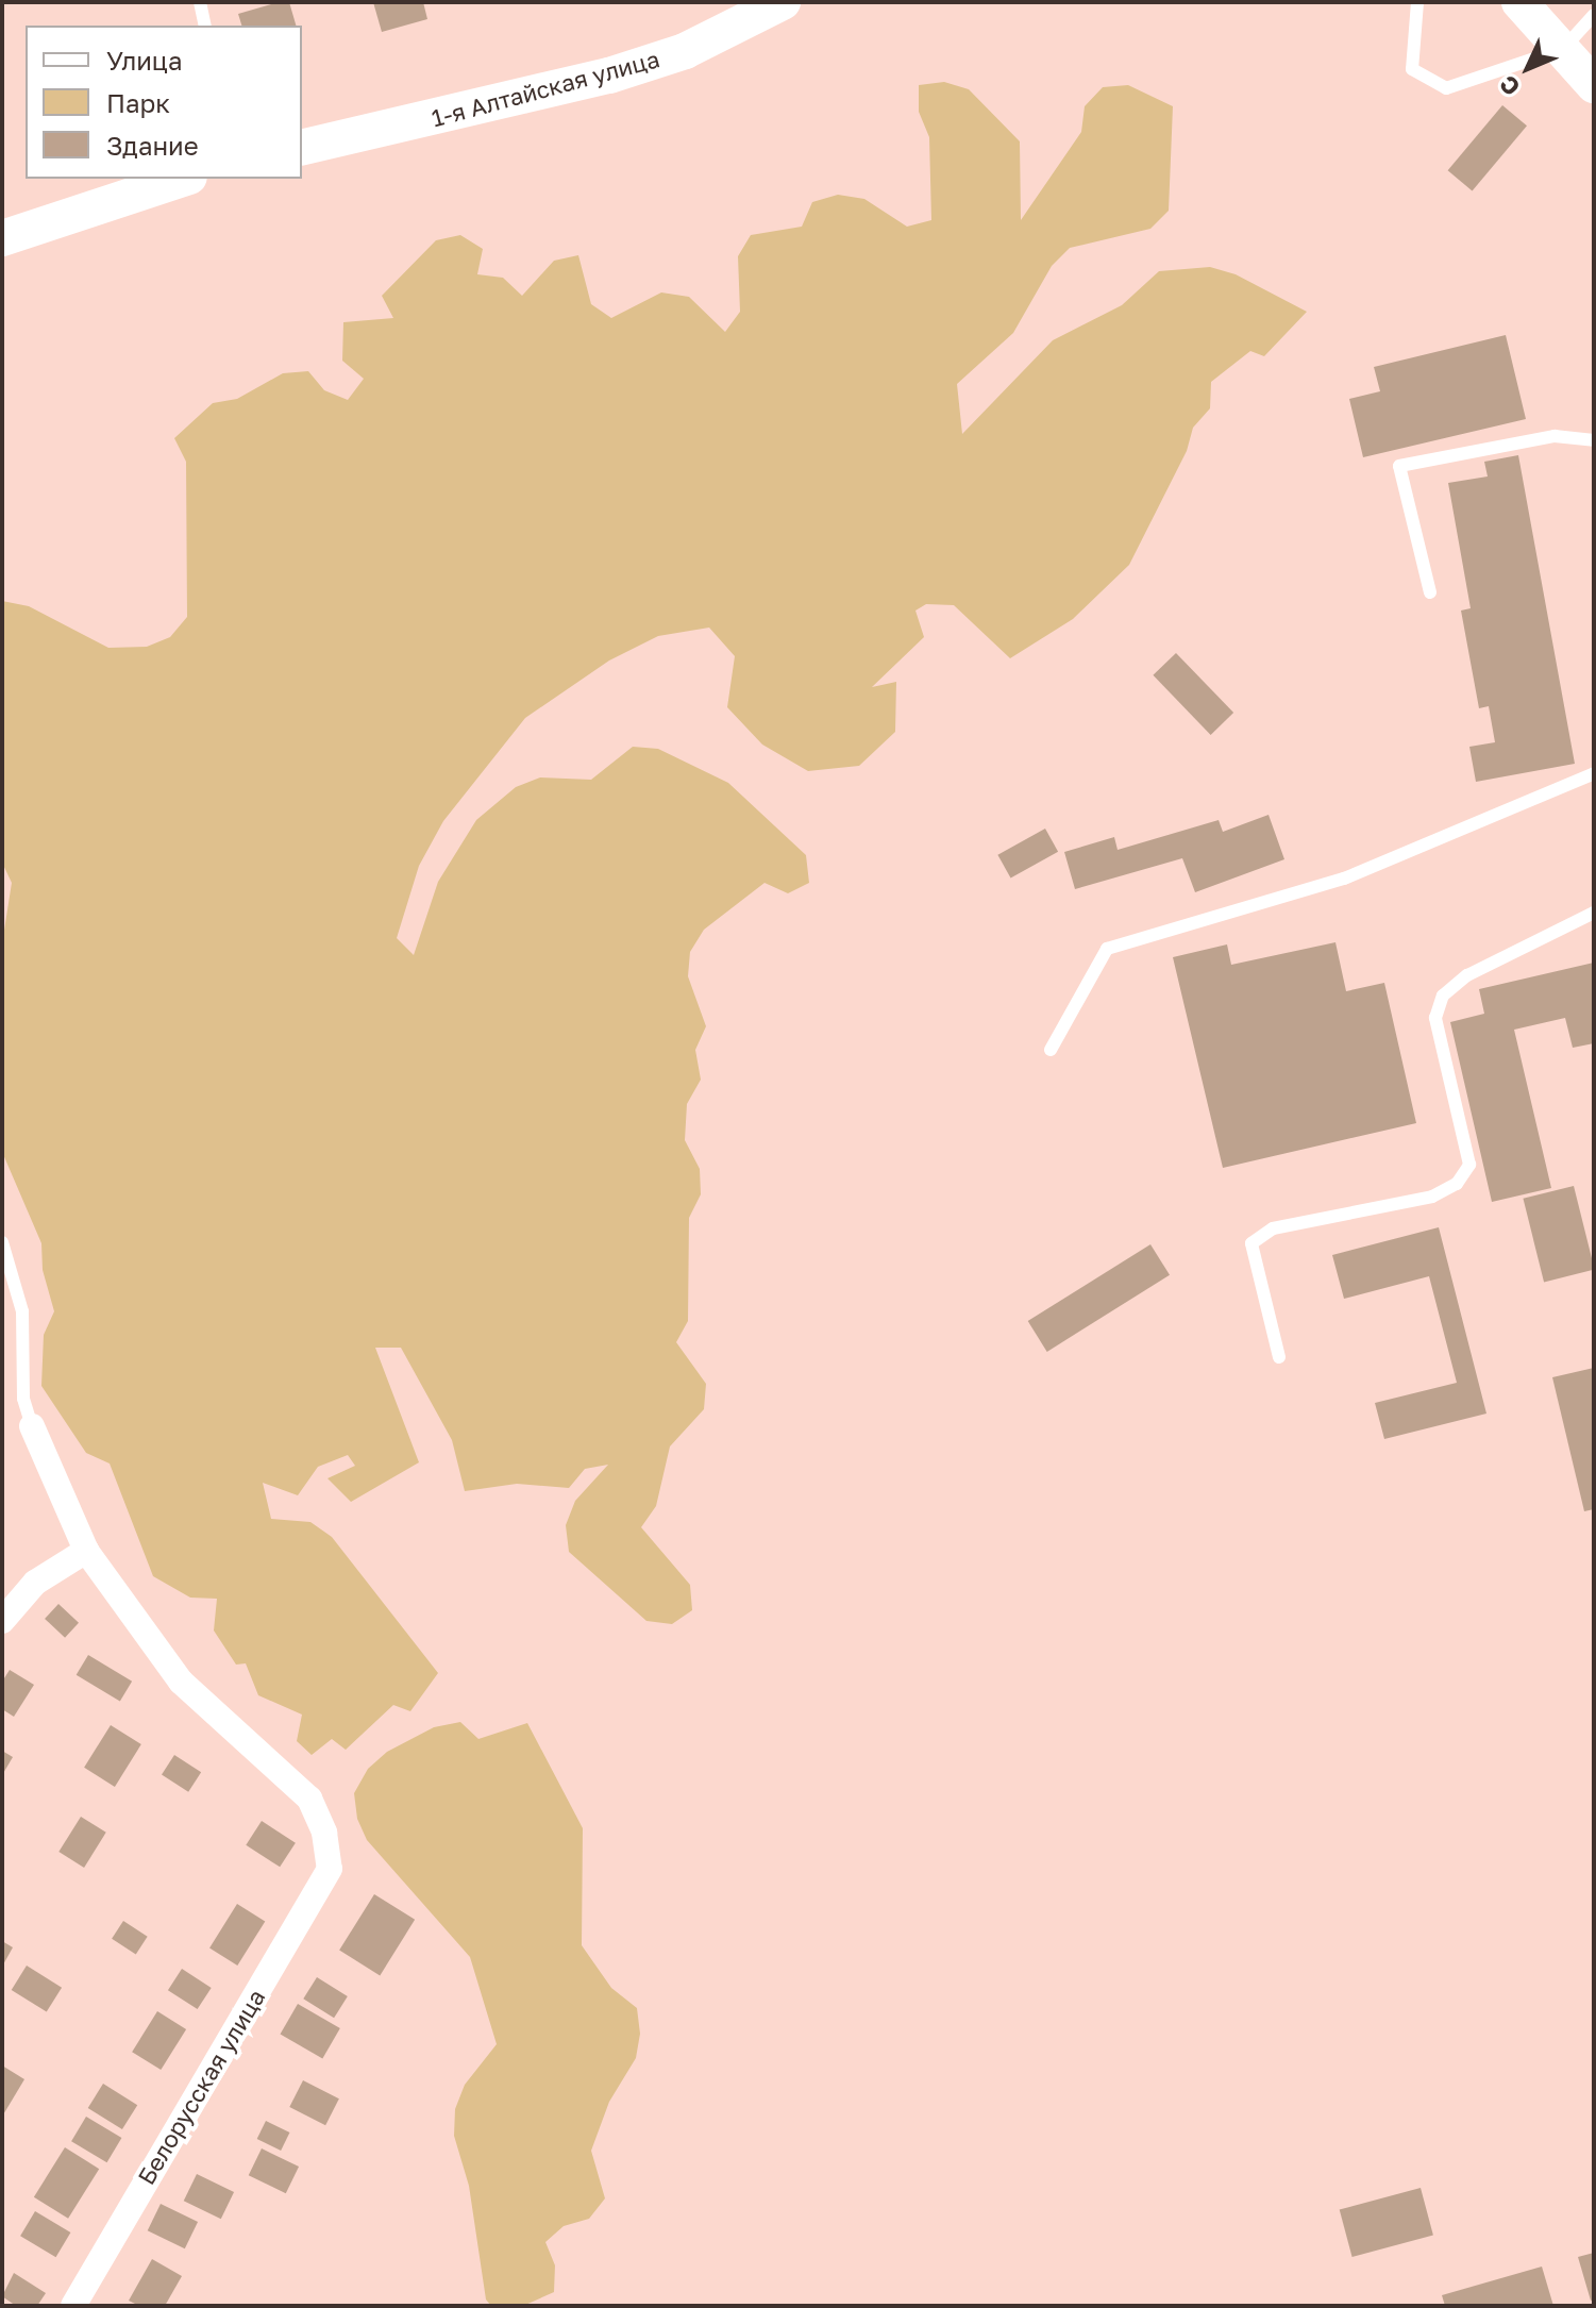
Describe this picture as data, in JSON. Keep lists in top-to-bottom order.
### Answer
{
  "streets": {
    "street": ["1-я Алтайская улица", "Белорусская улица"]
  },
  "legend": ["Улица", "Парк", "Здание"],
  "north": "bottom left"
}
